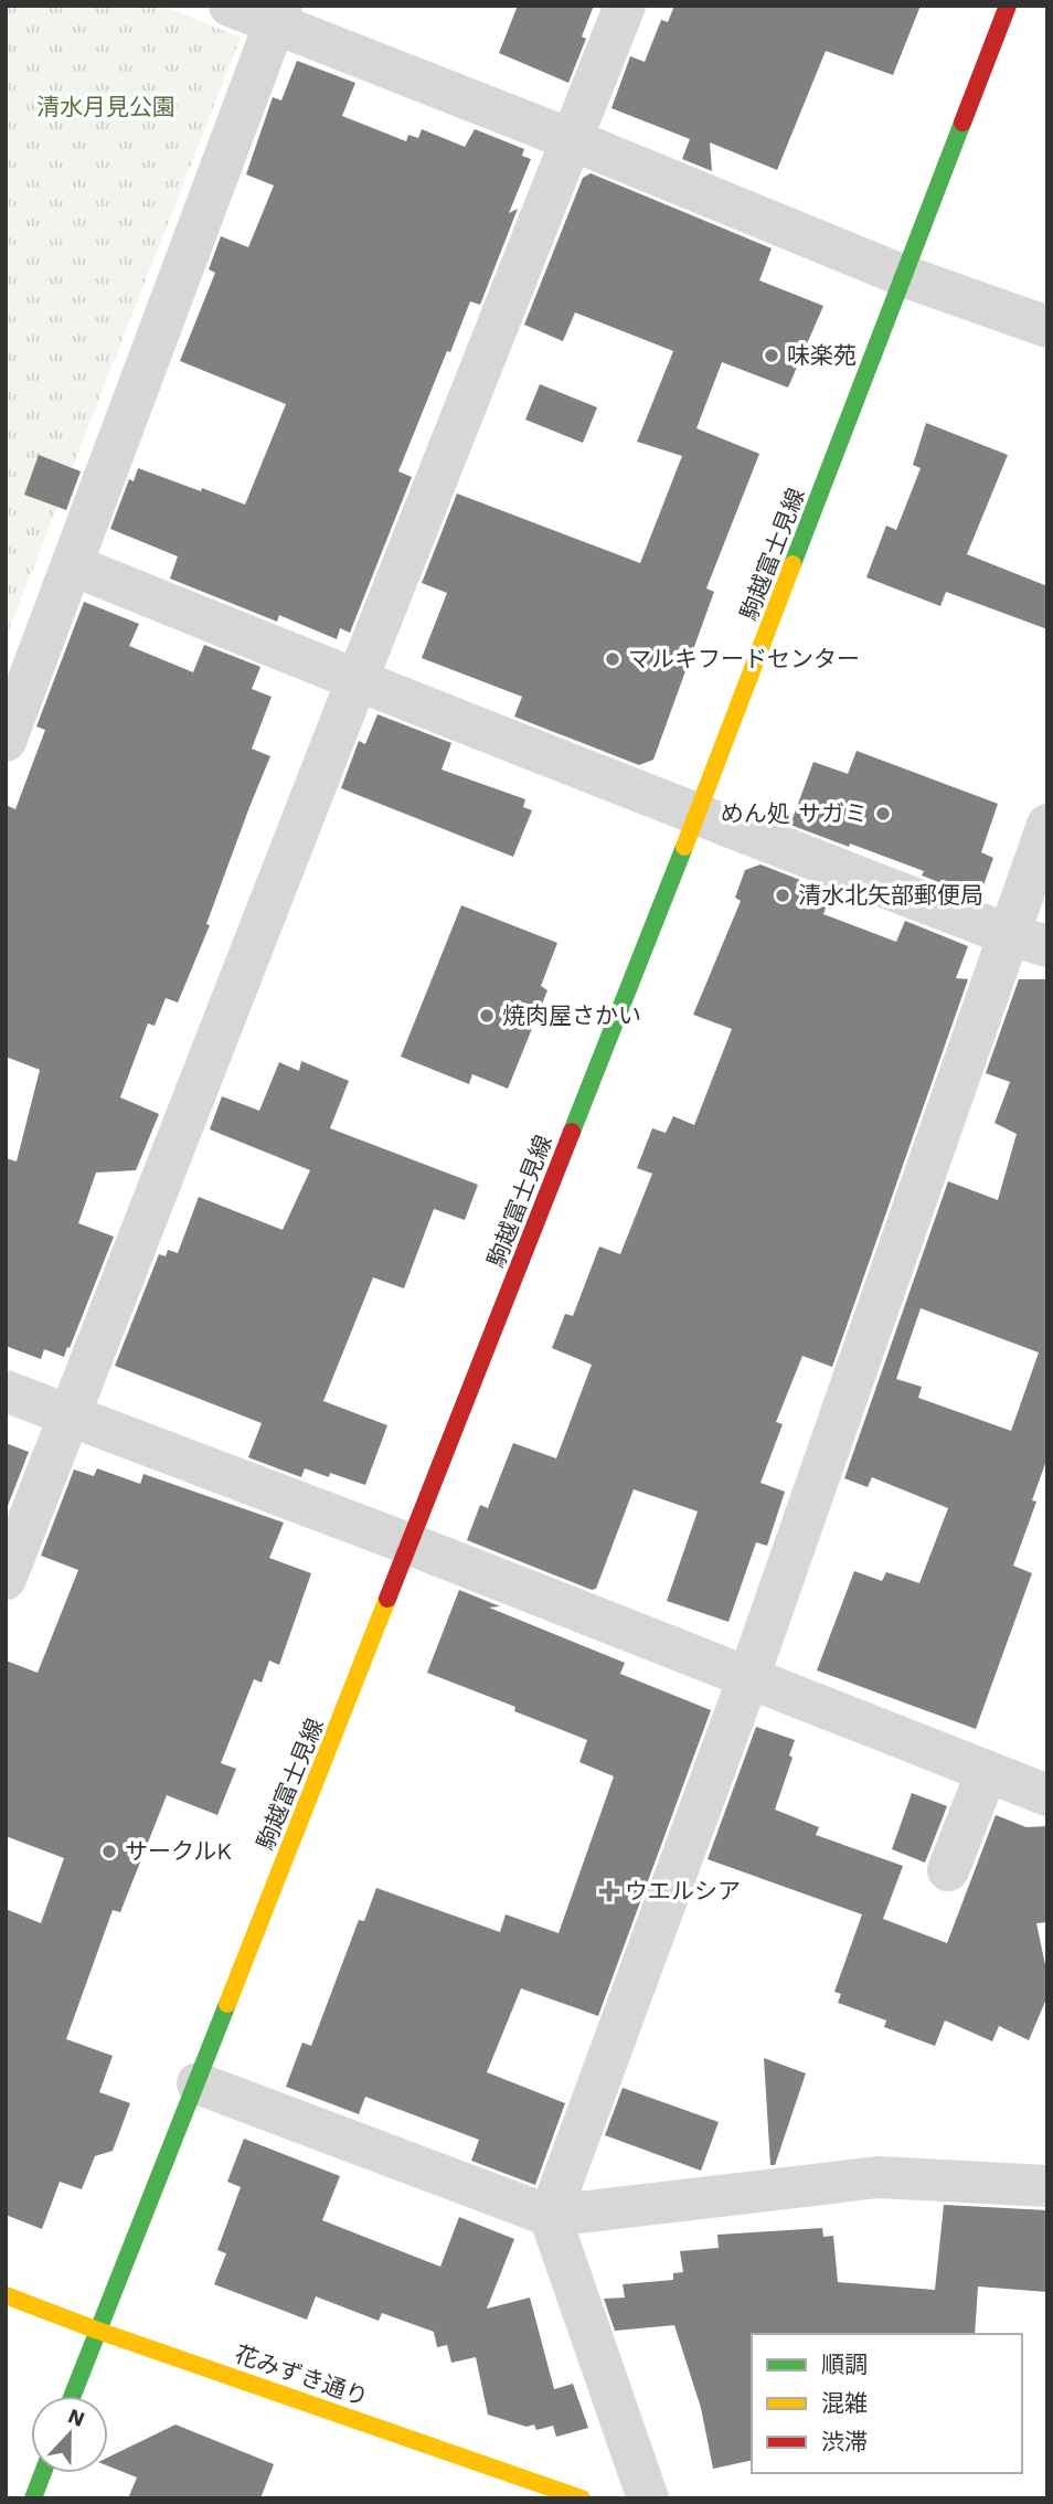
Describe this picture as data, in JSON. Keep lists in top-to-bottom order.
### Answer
{
  "streets": {
    "main road": ["駒越富士見線", "花みずき通り"]
  },
  "crossings": [
    ["駒越富士見線", "花みずき通り"]
  ],
  "parks": ["清水月見公園"],
  "places": {
    "other": [
      "味楽苑",
      "マルキフードセンター",
      "めん処 サガミ",
      "清水北矢部郵便局",
      "焼肉屋さかい",
      "サークルK"
    ],
    "health": ["ウエルシア"]
  },
  "legend": ["順調", "混雑", "渋滞"],
  "north": "top"
}
